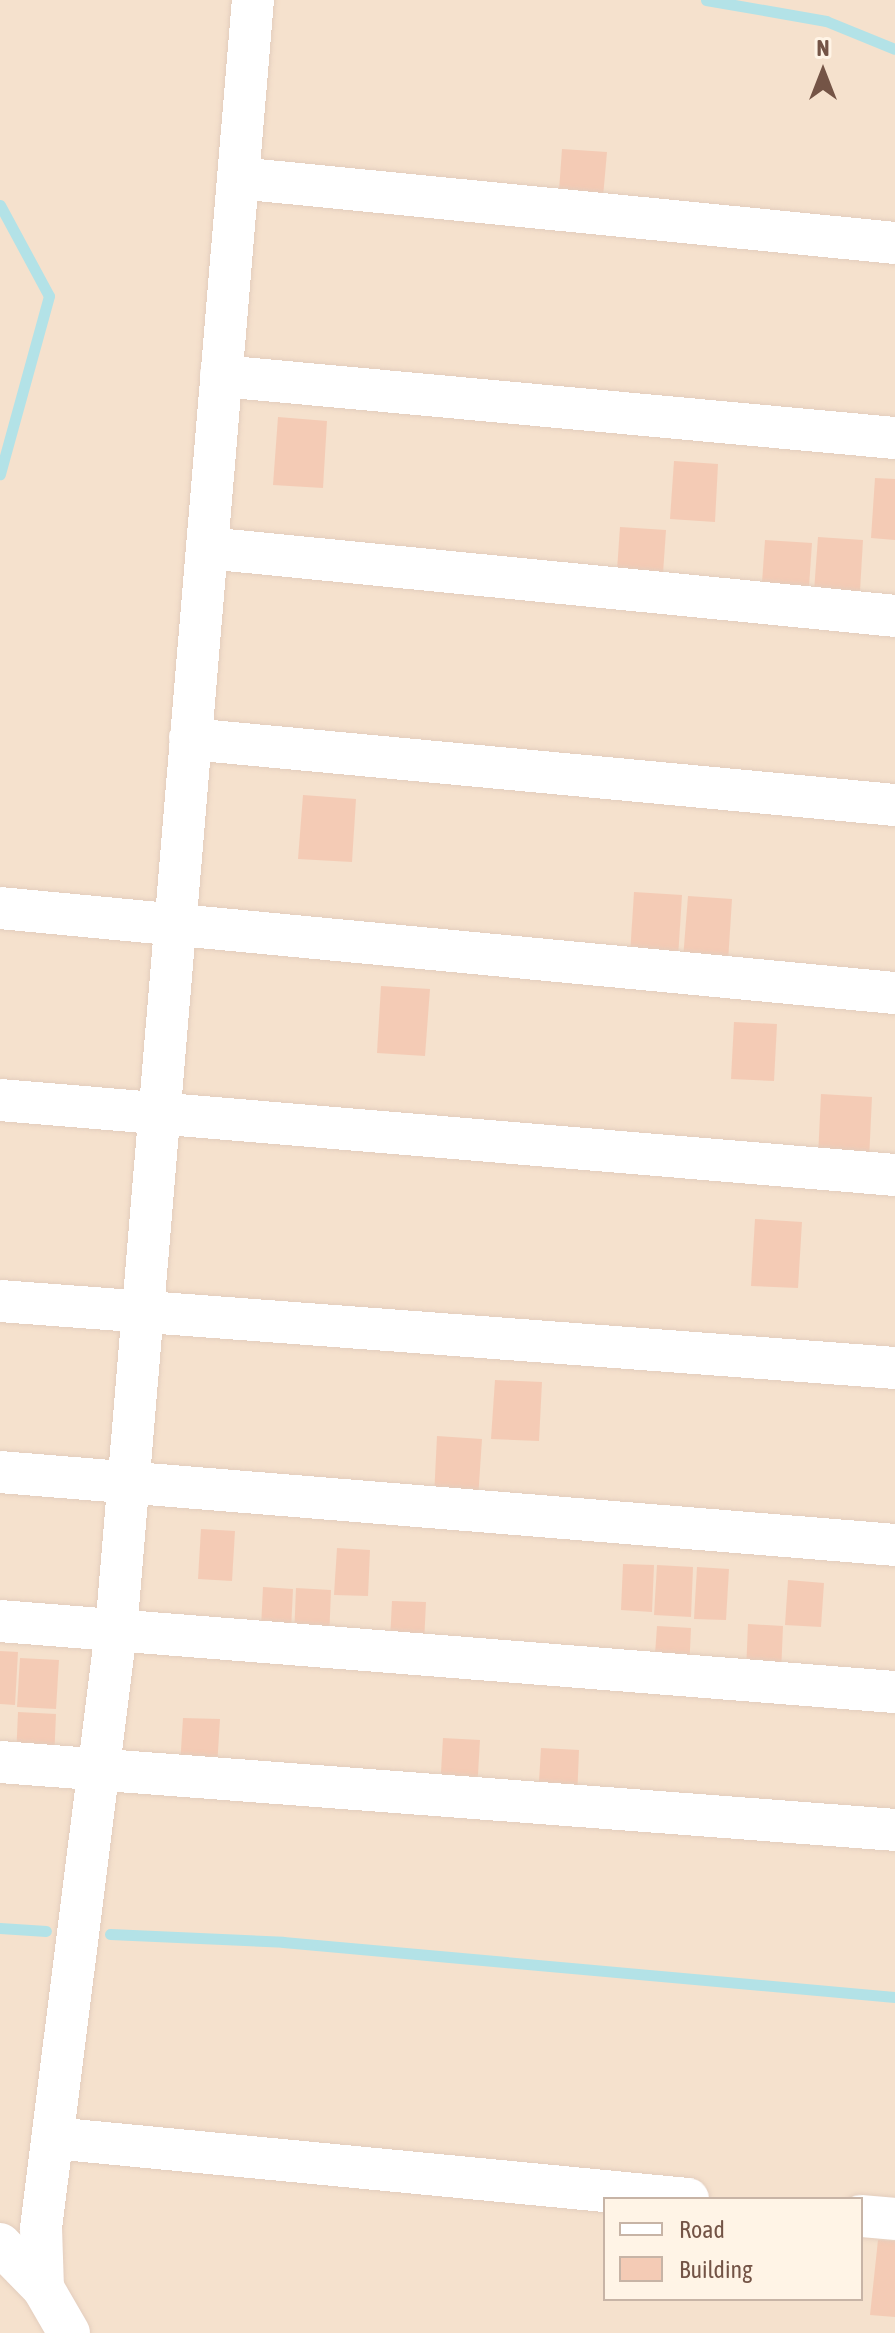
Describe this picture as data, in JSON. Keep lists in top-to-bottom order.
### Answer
{
  "legend": ["Road", "Building"],
  "north": "top"
}
